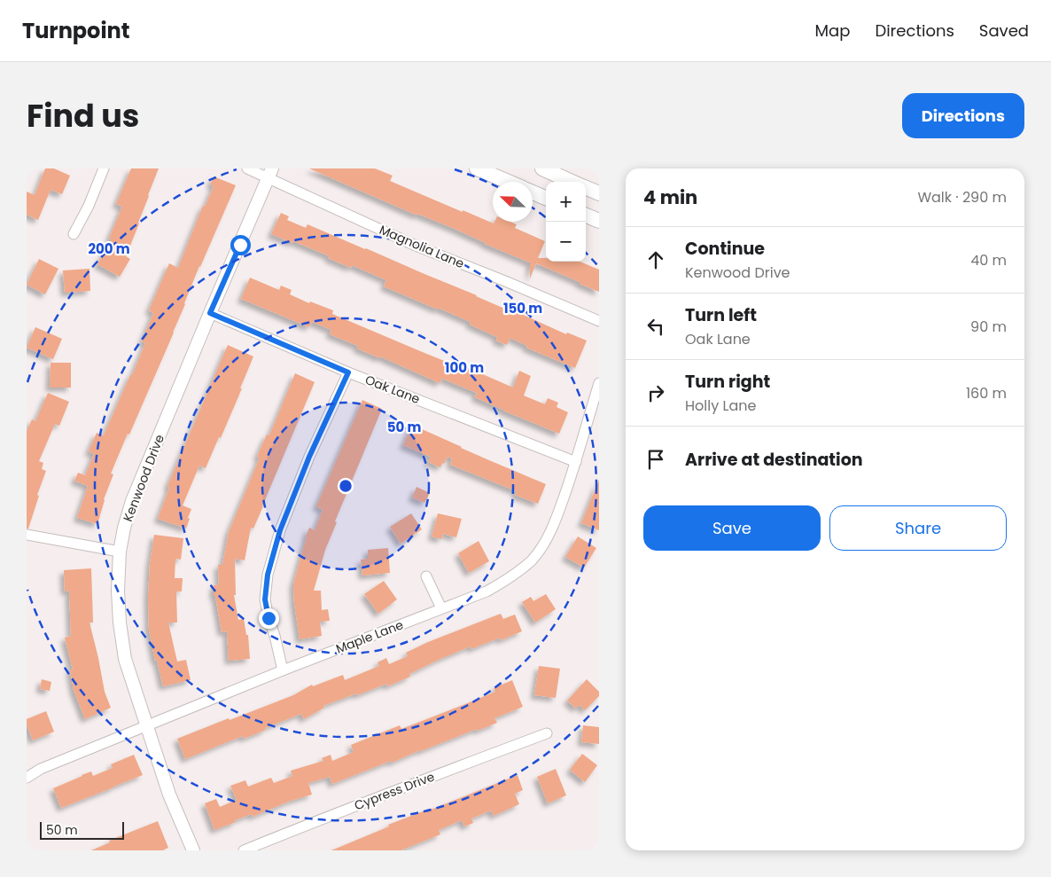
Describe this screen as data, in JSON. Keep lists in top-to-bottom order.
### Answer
{
  "streets": {
    "street": [
      "Magnolia Lane",
      "Oak Lane",
      "Kenwood Drive",
      "Maple Lane",
      "Cypress Drive"
    ]
  },
  "crossings": [
    ["Magnolia Lane", "Kenwood Drive"],
    ["Oak Lane", "Kenwood Drive"],
    ["Oak Lane", "Maple Lane"],
    ["Kenwood Drive", "Maple Lane"]
  ],
  "scale_bar": "50 m",
  "north": "top left",
  "page": {
    "header": "Turnpoint",
    "nav": ["Map", "Directions", "Saved"],
    "title": "Find us",
    "buttons": [
      "Directions",
      ["Save", "Share"]
    ],
    "heading": ["4 min", "Walk · 290 m"],
    "map_buttons": ["+", "−"],
    "list": [
      ["Continue", "Kenwood Drive", "40 m"],
      ["Turn left", "Oak Lane", "90 m"],
      ["Turn right", "Holly Lane", "160 m"],
      "Arrive at destination"
    ],
    "scale": "50 m"
  },
  "rings": [
    "200 m",
    "150 m",
    "100 m",
    "50 m"
  ]
}
